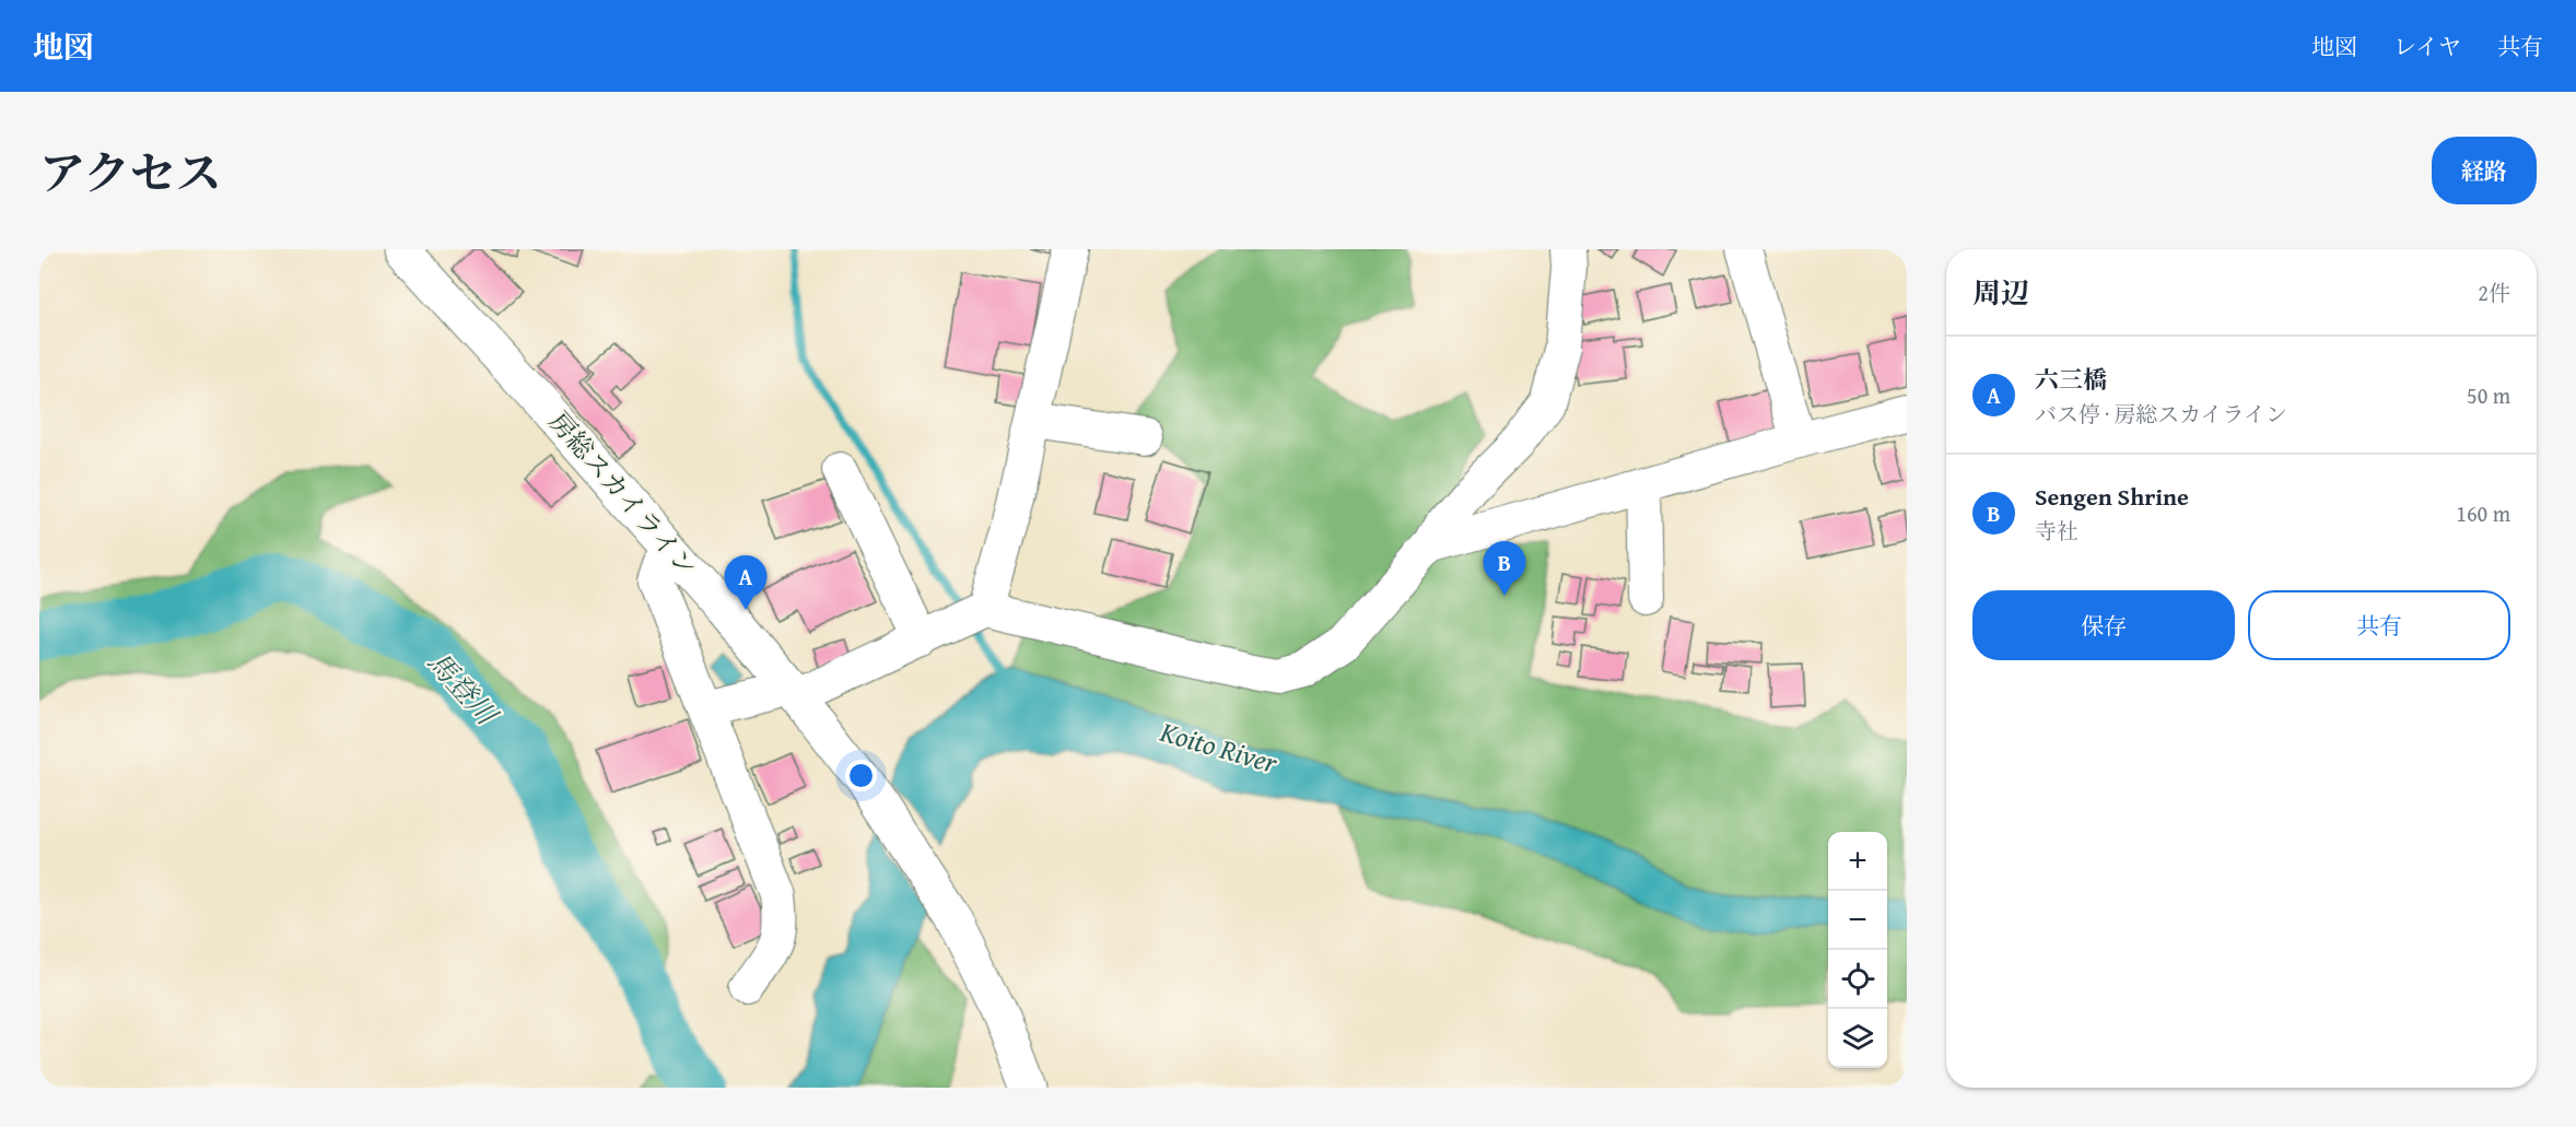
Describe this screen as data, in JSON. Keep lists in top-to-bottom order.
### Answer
{
  "streets": {
    "main road": ["房総スカイライン"]
  },
  "water": ["馬登川", "Koito River"],
  "page": {
    "header": "地図",
    "nav": ["地図", "レイヤ", "共有"],
    "title": "アクセス",
    "buttons": [
      "経路",
      ["保存", "共有"]
    ],
    "heading": ["周辺", "2件"],
    "list": [
      {
        "mark": "A",
        "name": "六三橋",
        "note": "バス停 · 房総スカイライン",
        "value": "50 m"
      },
      {
        "mark": "B",
        "name": "Sengen Shrine",
        "note": "寺社",
        "value": "160 m"
      }
    ],
    "pins": ["B", "A"],
    "map_buttons": ["+", "−"]
  }
}
